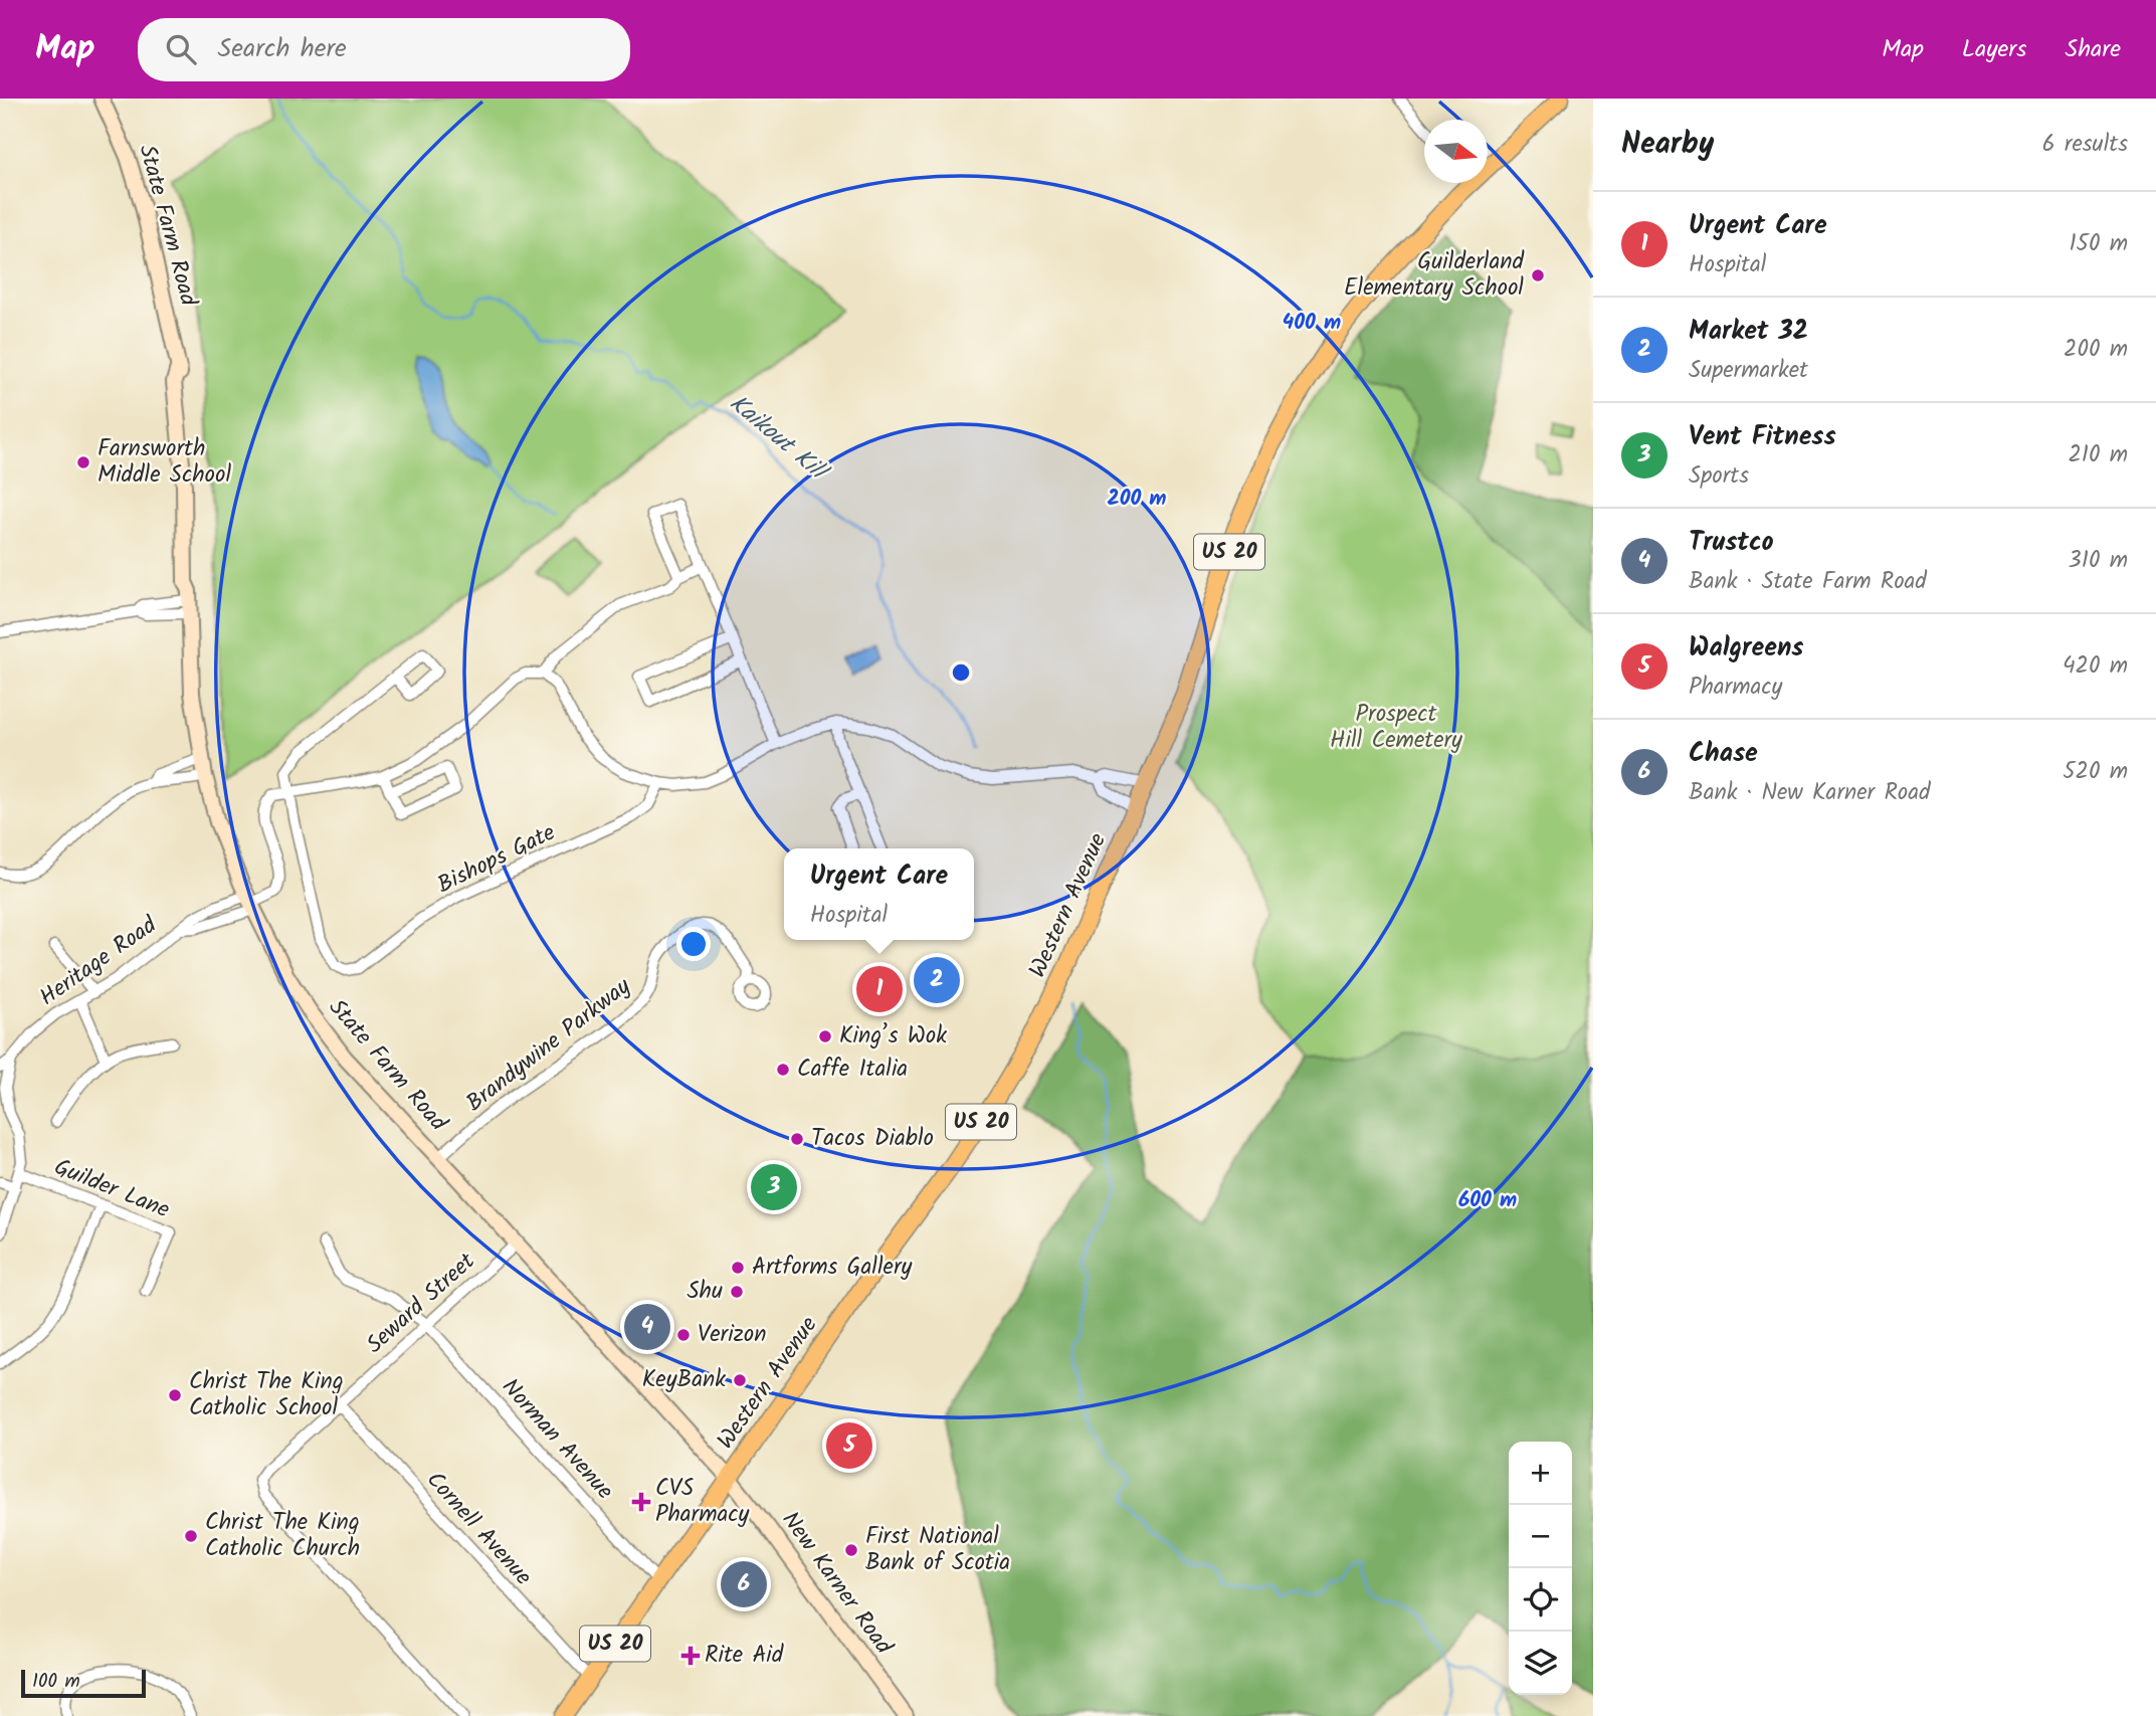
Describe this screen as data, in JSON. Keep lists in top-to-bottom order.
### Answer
{
  "streets": {
    "main road": [
      "State Farm Road",
      "US 20",
      "Western Avenue",
      "New Karner Road"
    ],
    "street": [
      "Bishops Gate",
      "Heritage Road",
      "Brandywine Parkway",
      "Guilder Lane",
      "Seward Street",
      "Norman Avenue",
      "Cornell Avenue"
    ]
  },
  "crossings": [
    ["State Farm Road", "Western Avenue"],
    ["State Farm Road", "Heritage Road"],
    ["State Farm Road", "Brandywine Parkway"],
    ["State Farm Road", "Seward Street"],
    ["State Farm Road", "New Karner Road"],
    ["Western Avenue", "Norman Avenue"],
    ["Western Avenue", "Cornell Avenue"],
    ["Western Avenue", "New Karner Road"],
    ["Seward Street", "Norman Avenue"],
    ["Seward Street", "Cornell Avenue"]
  ],
  "water": ["Kaikout Kill"],
  "parks": ["Prospect Hill Cemetery"],
  "places": {
    "other": [
      "Guilderland Elementary School",
      "Farnsworth Middle School",
      "King’s Wok",
      "Caffe Italia",
      "Tacos Diablo",
      "Artforms Gallery",
      "Shu",
      "Verizon",
      "KeyBank",
      "Christ The King Catholic School",
      "Christ The King Catholic Church",
      "First National Bank of Scotia"
    ],
    "health": ["CVS Pharmacy", "Rite Aid"]
  },
  "scale_bar": "100 m",
  "north": "right",
  "page": {
    "header": "Map",
    "search": "Search here",
    "nav": ["Map", "Layers", "Share"],
    "heading": ["Nearby", "6 results"],
    "list": [
      {
        "mark": "1",
        "name": "Urgent Care",
        "note": "Hospital",
        "value": "150 m"
      },
      {
        "mark": "2",
        "name": "Market 32",
        "note": "Supermarket",
        "value": "200 m"
      },
      {
        "mark": "3",
        "name": "Vent Fitness",
        "note": "Sports",
        "value": "210 m"
      },
      {
        "mark": "4",
        "name": "Trustco",
        "note": "Bank · State Farm Road",
        "value": "310 m"
      },
      {
        "mark": "5",
        "name": "Walgreens",
        "note": "Pharmacy",
        "value": "420 m"
      },
      {
        "mark": "6",
        "name": "Chase",
        "note": "Bank · New Karner Road",
        "value": "520 m"
      }
    ],
    "popup": ["Urgent Care", "Hospital"],
    "pins": [
      "2",
      "1",
      "3",
      "4",
      "5",
      "6"
    ],
    "map_buttons": ["+", "−"],
    "scale": "100 m"
  },
  "rings": ["400 m", "200 m", "600 m"]
}
